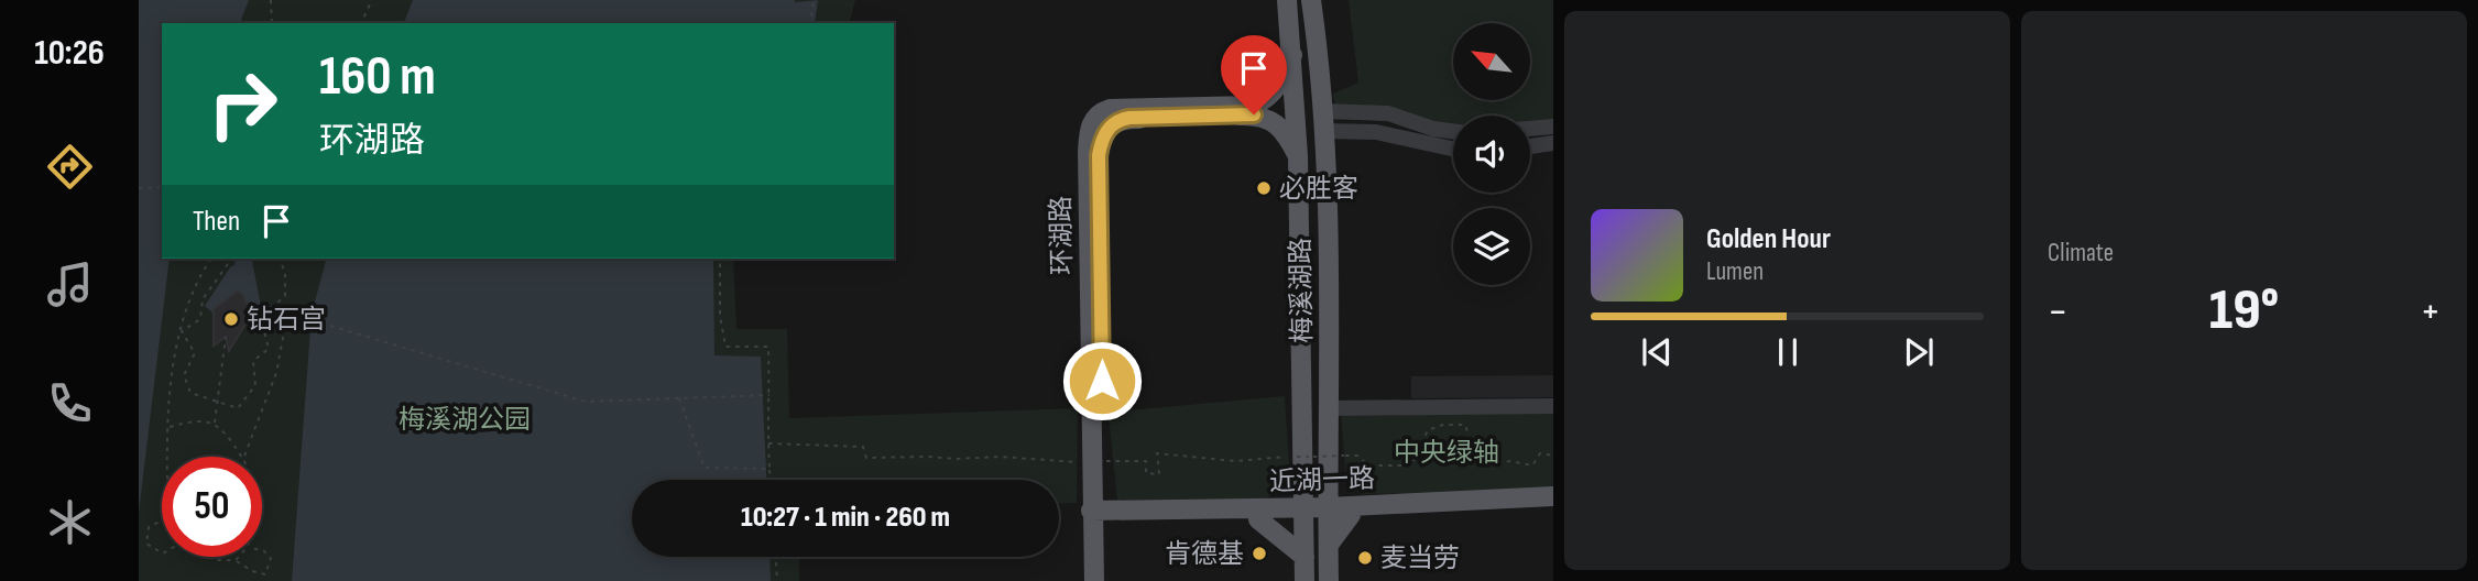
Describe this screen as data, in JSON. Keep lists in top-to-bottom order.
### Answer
{
  "streets": {
    "main road": ["环湖路", "梅溪湖路", "近湖一路"]
  },
  "crossings": [
    ["环湖路", "梅溪湖路"],
    ["环湖路", "近湖一路"],
    ["梅溪湖路", "近湖一路"]
  ],
  "parks": ["梅溪湖公园", "中央绿轴"],
  "places": [
    "必胜客",
    "钻石宫",
    "肯德基",
    "麦当劳"
  ],
  "north": "top left",
  "page": {
    "tabs": "10:26",
    "tile": "Climate",
    "turn": ["160 m", "环湖路"],
    "then": "Then",
    "song": ["Golden Hour", "Lumen"],
    "heat": ["−", "19°", "+"],
    "limit": "50",
    "trip": "10:27 · 1 min · 260 m"
  }
}
